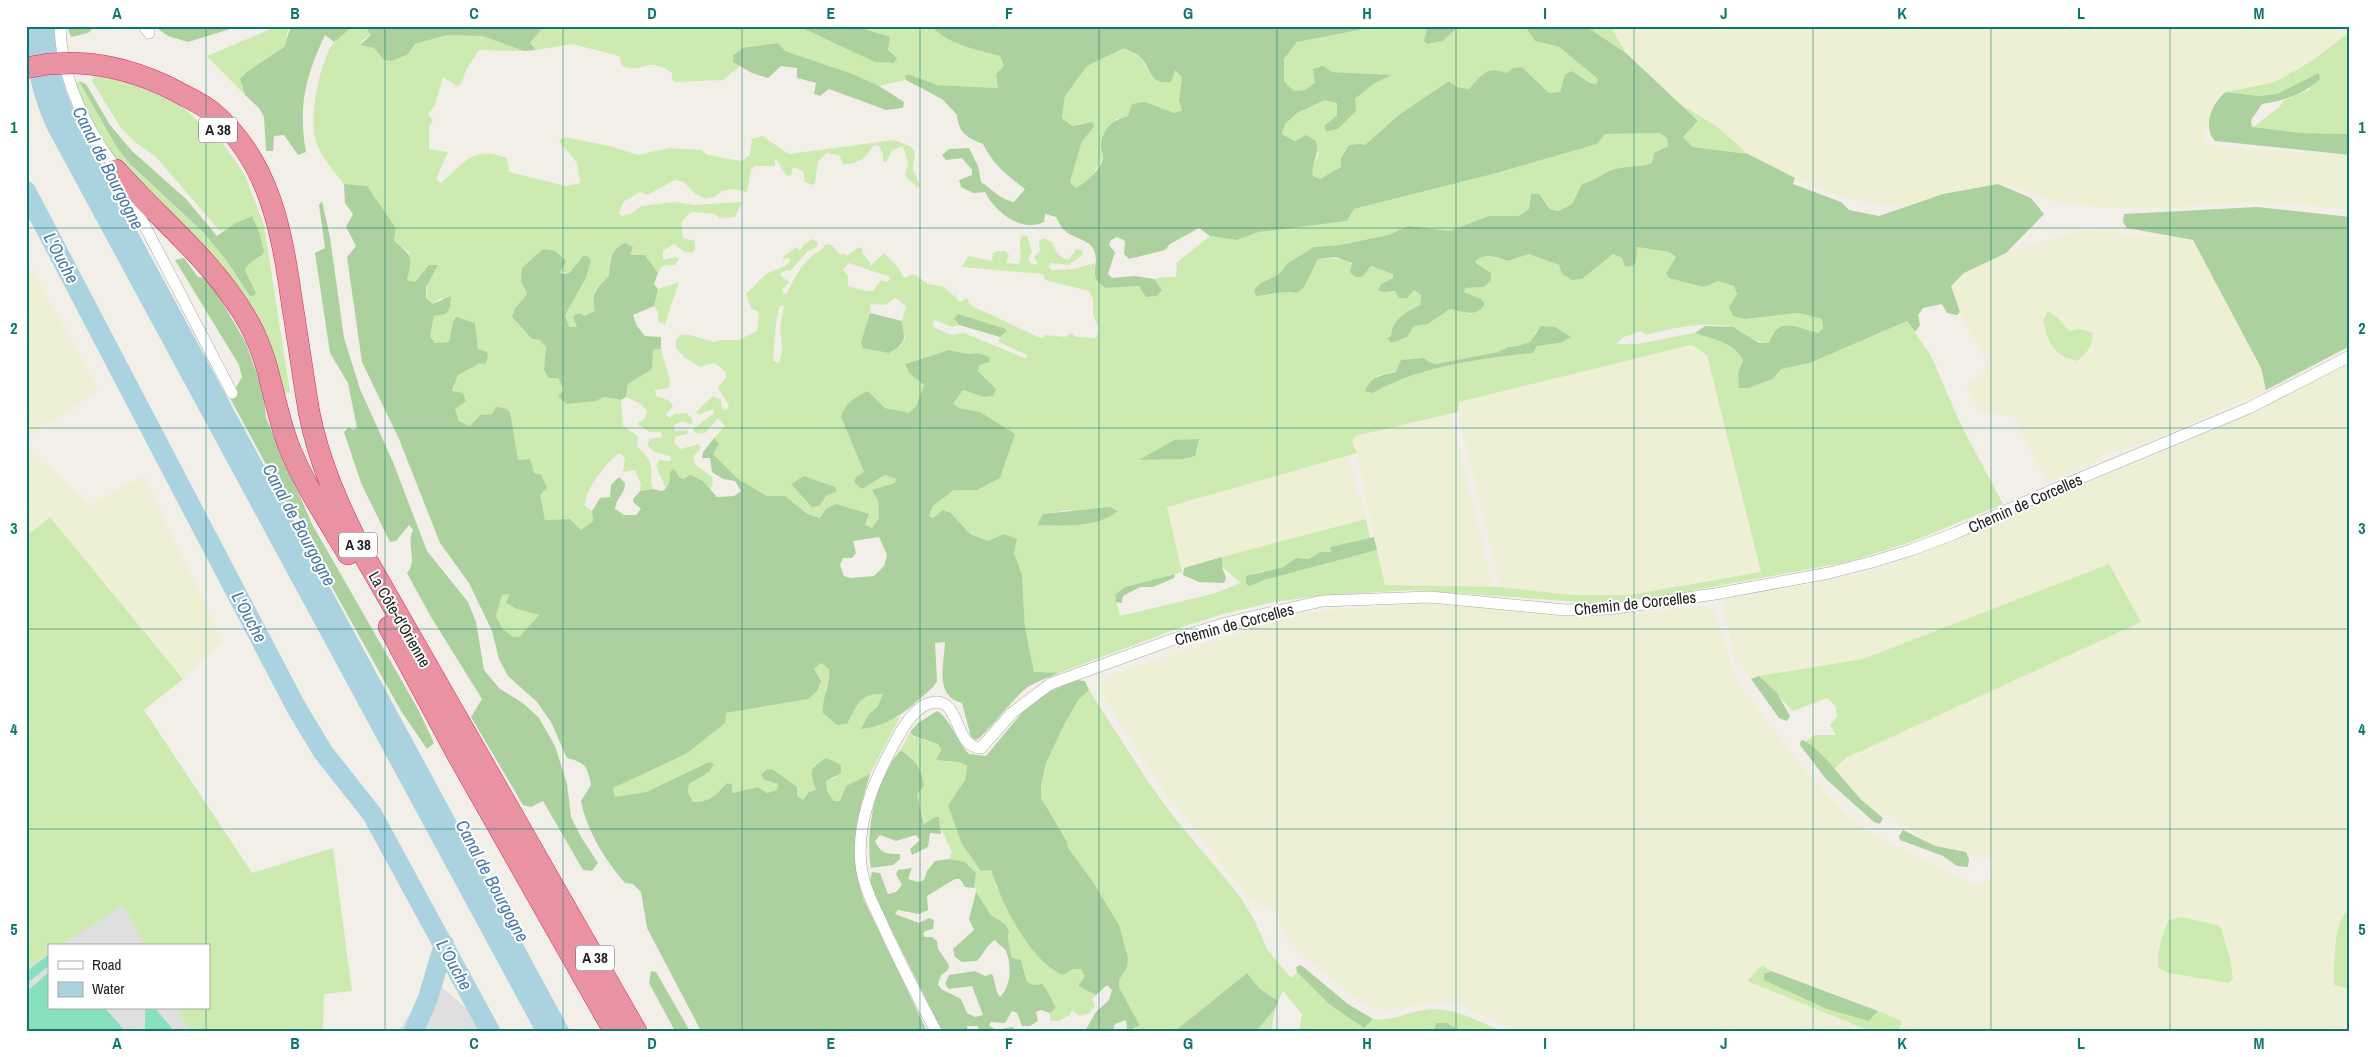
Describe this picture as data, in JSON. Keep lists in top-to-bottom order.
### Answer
{
  "streets": {
    "highway": ["A 38", "La Côte-d'Orienne"],
    "street": ["Chemin de Corcelles"]
  },
  "water": ["Canal de Bourgogne", "L'Ouche"],
  "legend": ["Road", "Water"],
  "grid": {
    "columns": [
      "A",
      "B",
      "C",
      "D",
      "E",
      "F",
      "G",
      "H",
      "I",
      "J",
      "K",
      "L",
      "M"
    ],
    "rows": [
      "1",
      "2",
      "3",
      "4",
      "5"
    ]
  }
}
